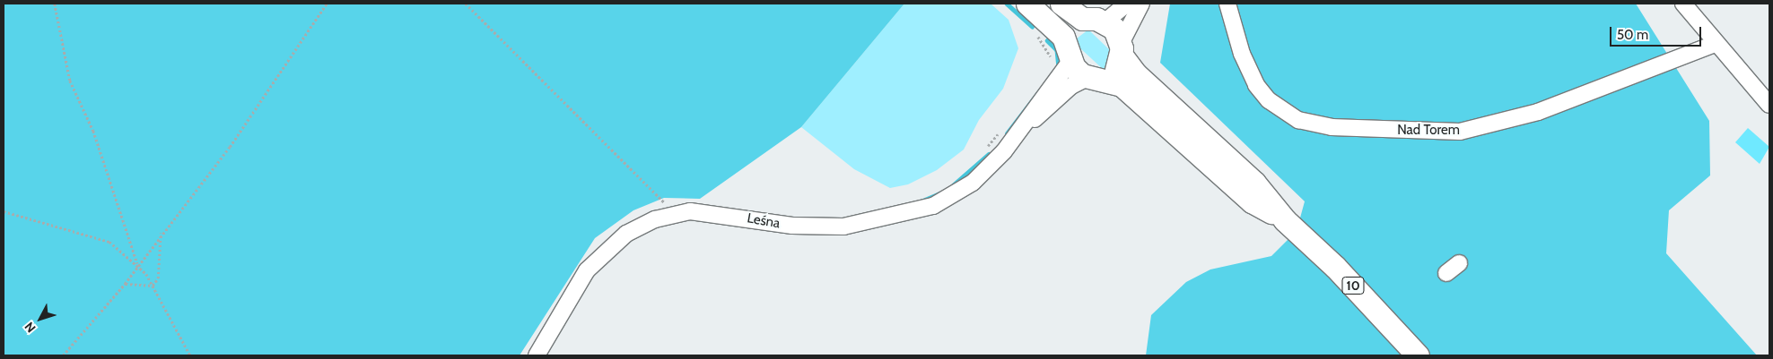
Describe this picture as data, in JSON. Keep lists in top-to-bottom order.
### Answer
{
  "streets": {
    "highway": ["10"],
    "street": ["Nad Torem", "Leśna"]
  },
  "crossings": [
    ["Leśna", "10"]
  ],
  "scale_bar": "50 m",
  "north": "bottom left"
}
